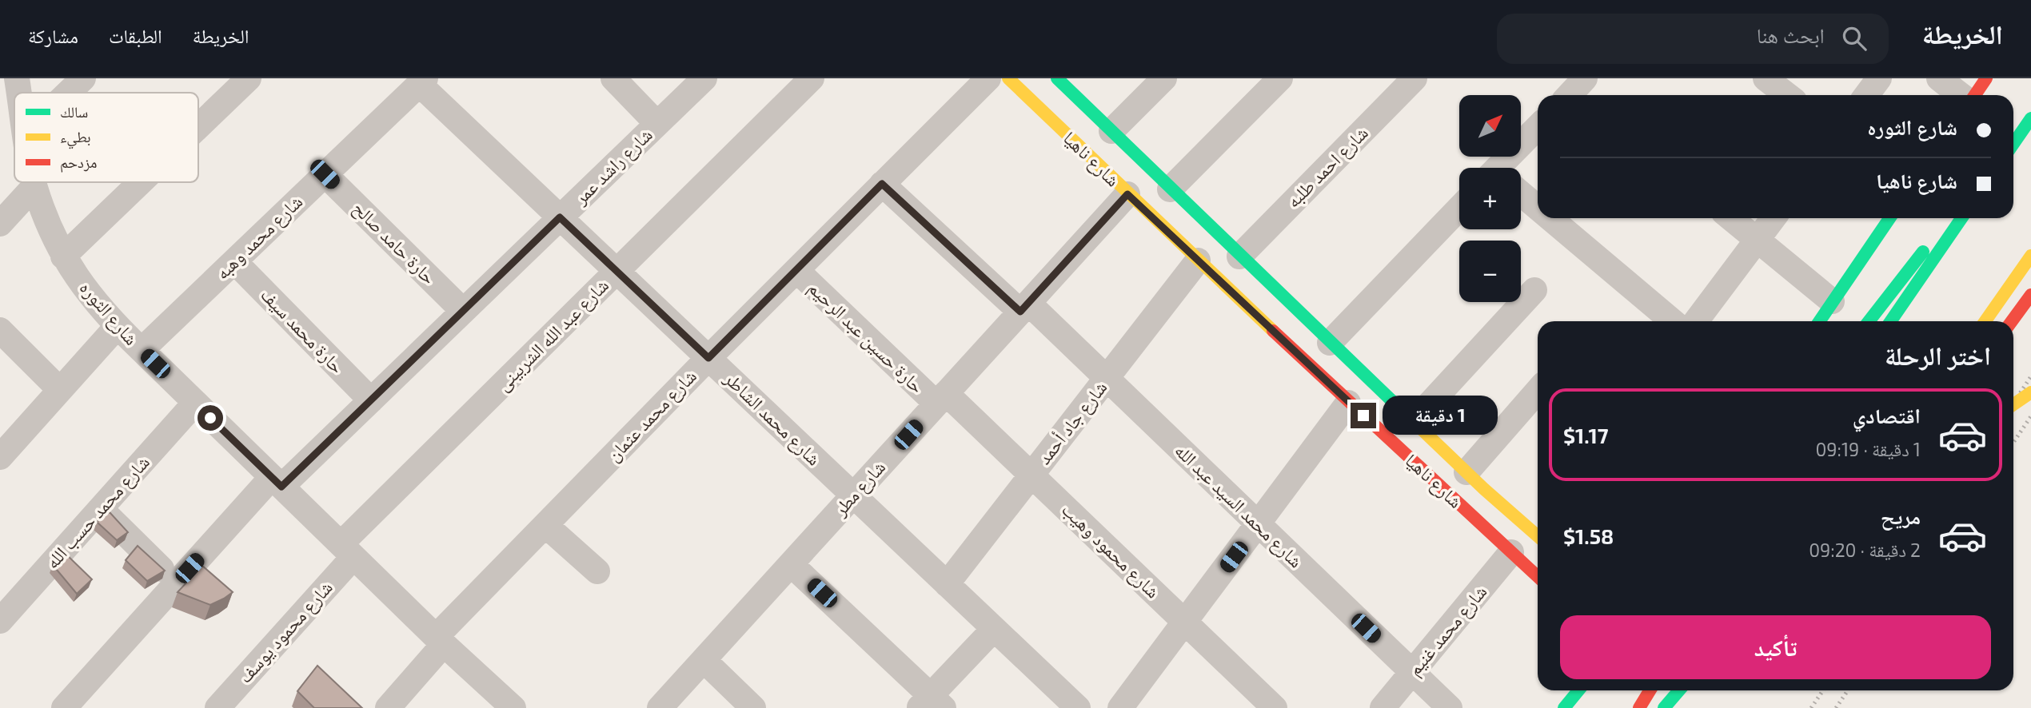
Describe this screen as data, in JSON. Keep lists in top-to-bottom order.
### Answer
{
  "streets": {
    "main road": ["شارع ناهيا"],
    "street": [
      "شارع راشد عمر",
      "شارع احمد طلبه",
      "شارع محمد وهبه",
      "حارة حامد صالح",
      "شارع الثوره",
      "حارة محمد سيف",
      "شارع عبد الله الشربينى",
      "حارة حسين عبد الرحيم",
      "شارع محمد عثمان",
      "شارع محمد الشاطر",
      "شارع جاد أحمد",
      "شارع مطر",
      "شارع محمد السيد عبد الله",
      "شارع محمد حسب الله",
      "شارع محمود وهيب",
      "شارع محمد غنيم",
      "شارع محمود يوسف"
    ]
  },
  "crossings": [
    ["شارع ناهيا", "شارع احمد طلبه"],
    ["شارع ناهيا", "شارع جاد أحمد"],
    ["شارع ناهيا", "شارع مطر"],
    ["شارع ناهيا", "شارع محمد غنيم"],
    ["شارع راشد عمر", "حارة حامد صالح"],
    ["شارع راشد عمر", "شارع الثوره"],
    ["شارع راشد عمر", "حارة محمد سيف"],
    ["شارع راشد عمر", "شارع محمد الشاطر"],
    ["شارع محمد وهبه", "حارة حامد صالح"],
    ["شارع محمد وهبه", "شارع الثوره"],
    ["شارع محمد وهبه", "حارة محمد سيف"],
    ["شارع محمد وهبه", "شارع محمد الشاطر"],
    ["شارع الثوره", "شارع عبد الله الشربينى"],
    ["شارع الثوره", "شارع محمد عثمان"],
    ["شارع الثوره", "شارع محمد حسب الله"],
    ["شارع الثوره", "شارع محمود يوسف"],
    ["شارع عبد الله الشربينى", "شارع محمد الشاطر"],
    ["شارع عبد الله الشربينى", "شارع محمود يوسف"],
    ["حارة حسين عبد الرحيم", "شارع محمد عثمان"],
    ["حارة حسين عبد الرحيم", "شارع مطر"],
    ["حارة حسين عبد الرحيم", "شارع محمود وهيب"],
    ["شارع محمد عثمان", "شارع محمد الشاطر"],
    ["شارع محمد عثمان", "شارع محمد السيد عبد الله"],
    ["شارع محمد الشاطر", "شارع جاد أحمد"],
    ["شارع محمد الشاطر", "شارع مطر"],
    ["شارع جاد أحمد", "شارع محمد السيد عبد الله"],
    ["شارع جاد أحمد", "شارع محمود وهيب"],
    ["شارع مطر", "شارع محمد السيد عبد الله"],
    ["شارع مطر", "شارع محمود وهيب"],
    ["شارع محمد السيد عبد الله", "شارع محمد غنيم"]
  ],
  "legend": ["سالك", "بطيء", "مزدحم"],
  "north": "top right",
  "page": {
    "header": "الخريطة",
    "search": "ابحث هنا",
    "nav": ["الخريطة", "الطبقات", "مشاركة"],
    "map_buttons": ["+", "−"],
    "banner": ["شارع الثوره", "شارع ناهيا"],
    "heading": "اختر الرحلة",
    "list": [
      {
        "name": "اقتصادي",
        "note": "1 دقيقة · 09:19",
        "value": "$1.17"
      },
      {
        "name": "مريح",
        "note": "2 دقيقة · 09:20",
        "value": "$1.58"
      }
    ],
    "bubble": "1 دقيقة",
    "buttons": "تأكيد"
  }
}
